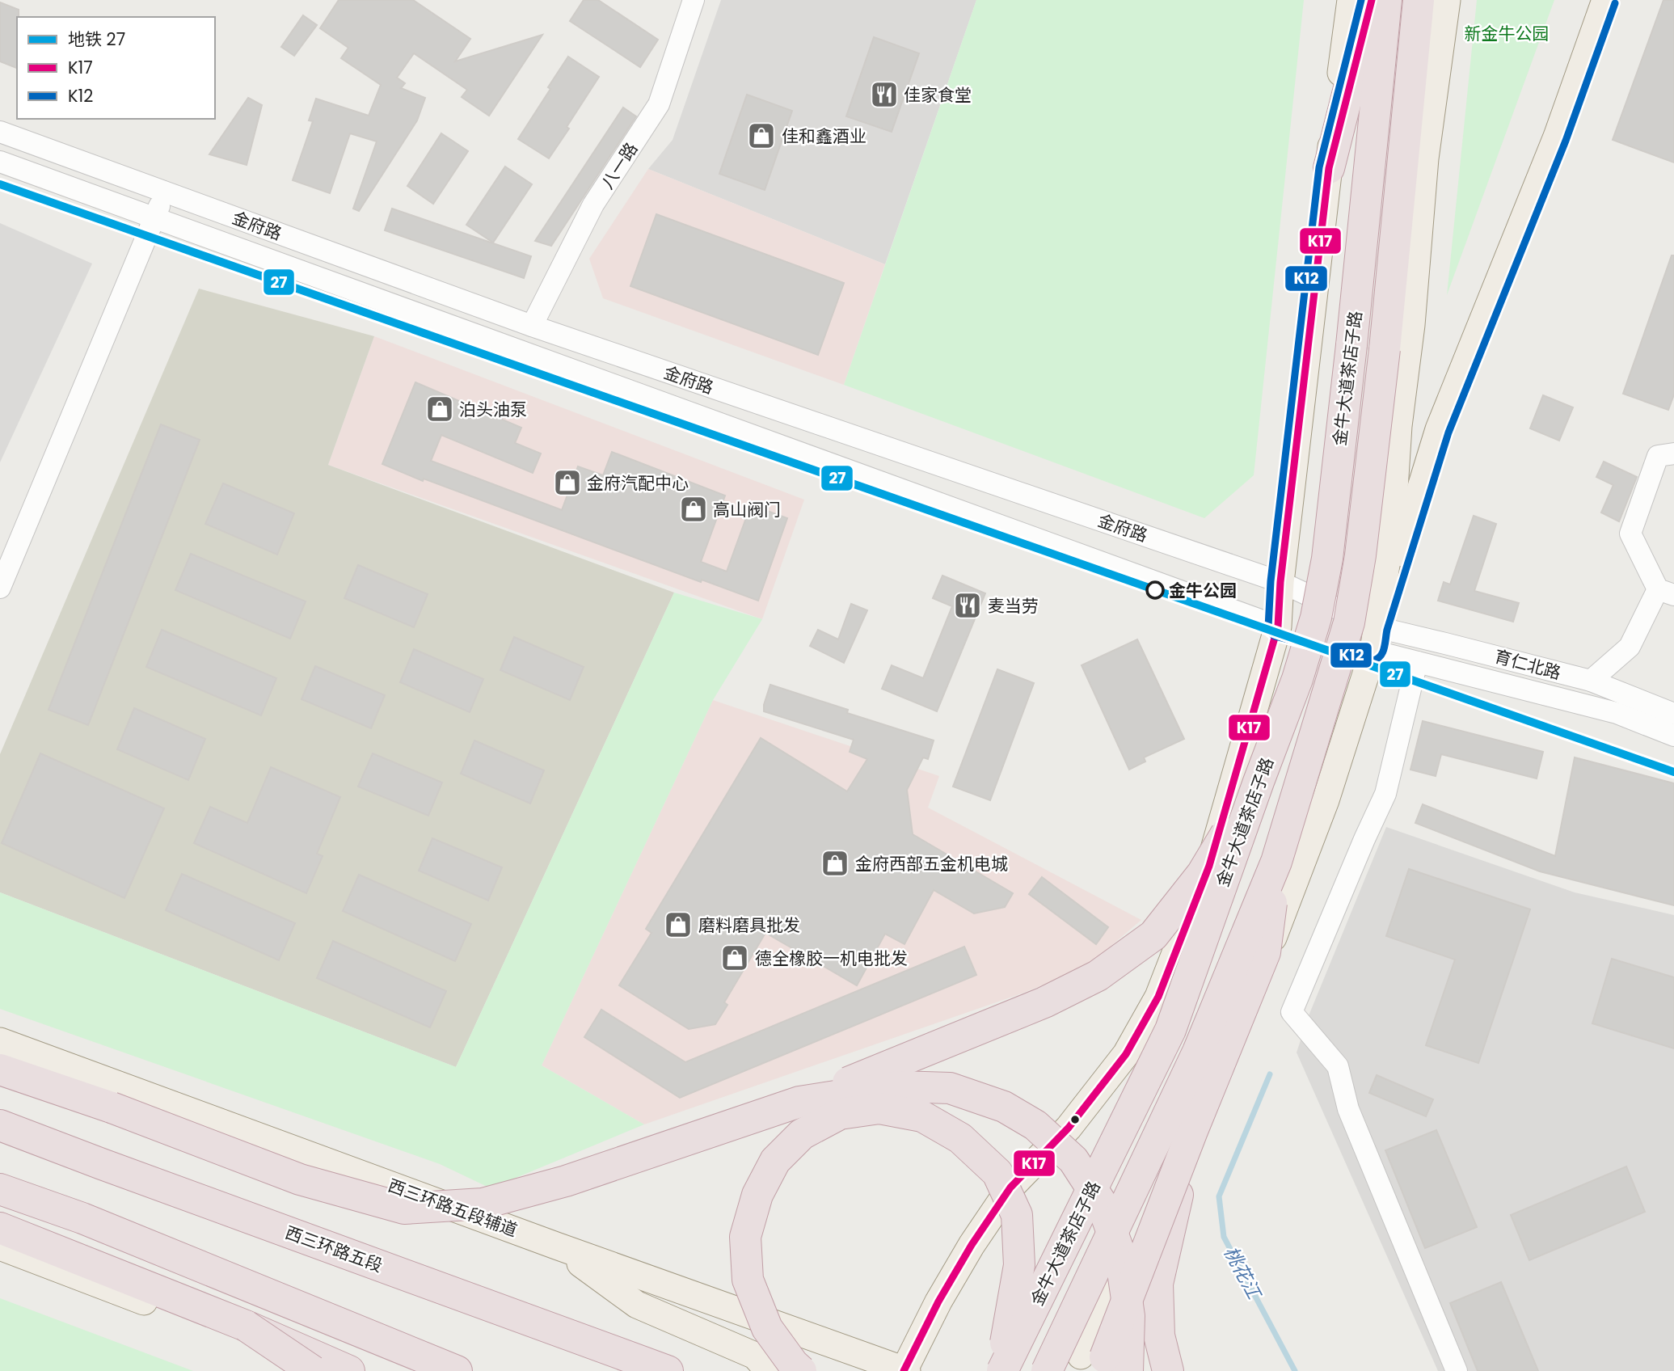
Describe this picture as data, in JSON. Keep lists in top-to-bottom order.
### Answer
{
  "streets": {
    "highway": ["金牛大道茶店子路", "西三环路五段"],
    "main road": ["金府路", "西三环路五段辅道"],
    "street": ["八一路", "育仁北路"]
  },
  "crossings": [
    ["八一路", "金府路"],
    ["金府路", "育仁北路"]
  ],
  "water": ["桃花江"],
  "parks": ["新金牛公园"],
  "places": {
    "restaurant": ["佳家食堂", "麦当劳"],
    "shop": [
      "佳和鑫酒业",
      "泊头油泵",
      "金府汽配中心",
      "高山阀门",
      "金府西部五金机电城",
      "磨料磨具批发",
      "德全橡胶一机电批发"
    ],
    "other": ["金牛公园"]
  },
  "lines": ["transit line K17", "transit line K12", "metro line 27"],
  "legend": ["地铁 27", "K17", "K12"]
}
